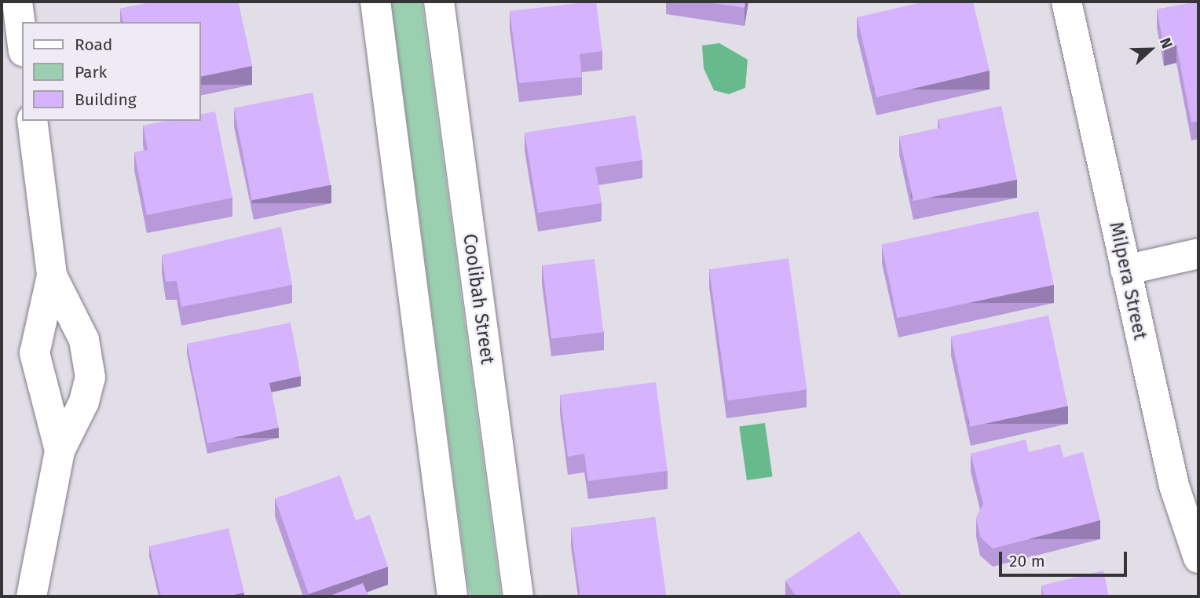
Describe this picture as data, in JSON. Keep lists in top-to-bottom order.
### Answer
{
  "streets": {
    "street": ["Milpera Street", "Coolibah Street"]
  },
  "legend": ["Road", "Park", "Building"],
  "scale_bar": "20 m",
  "north": "right"
}
